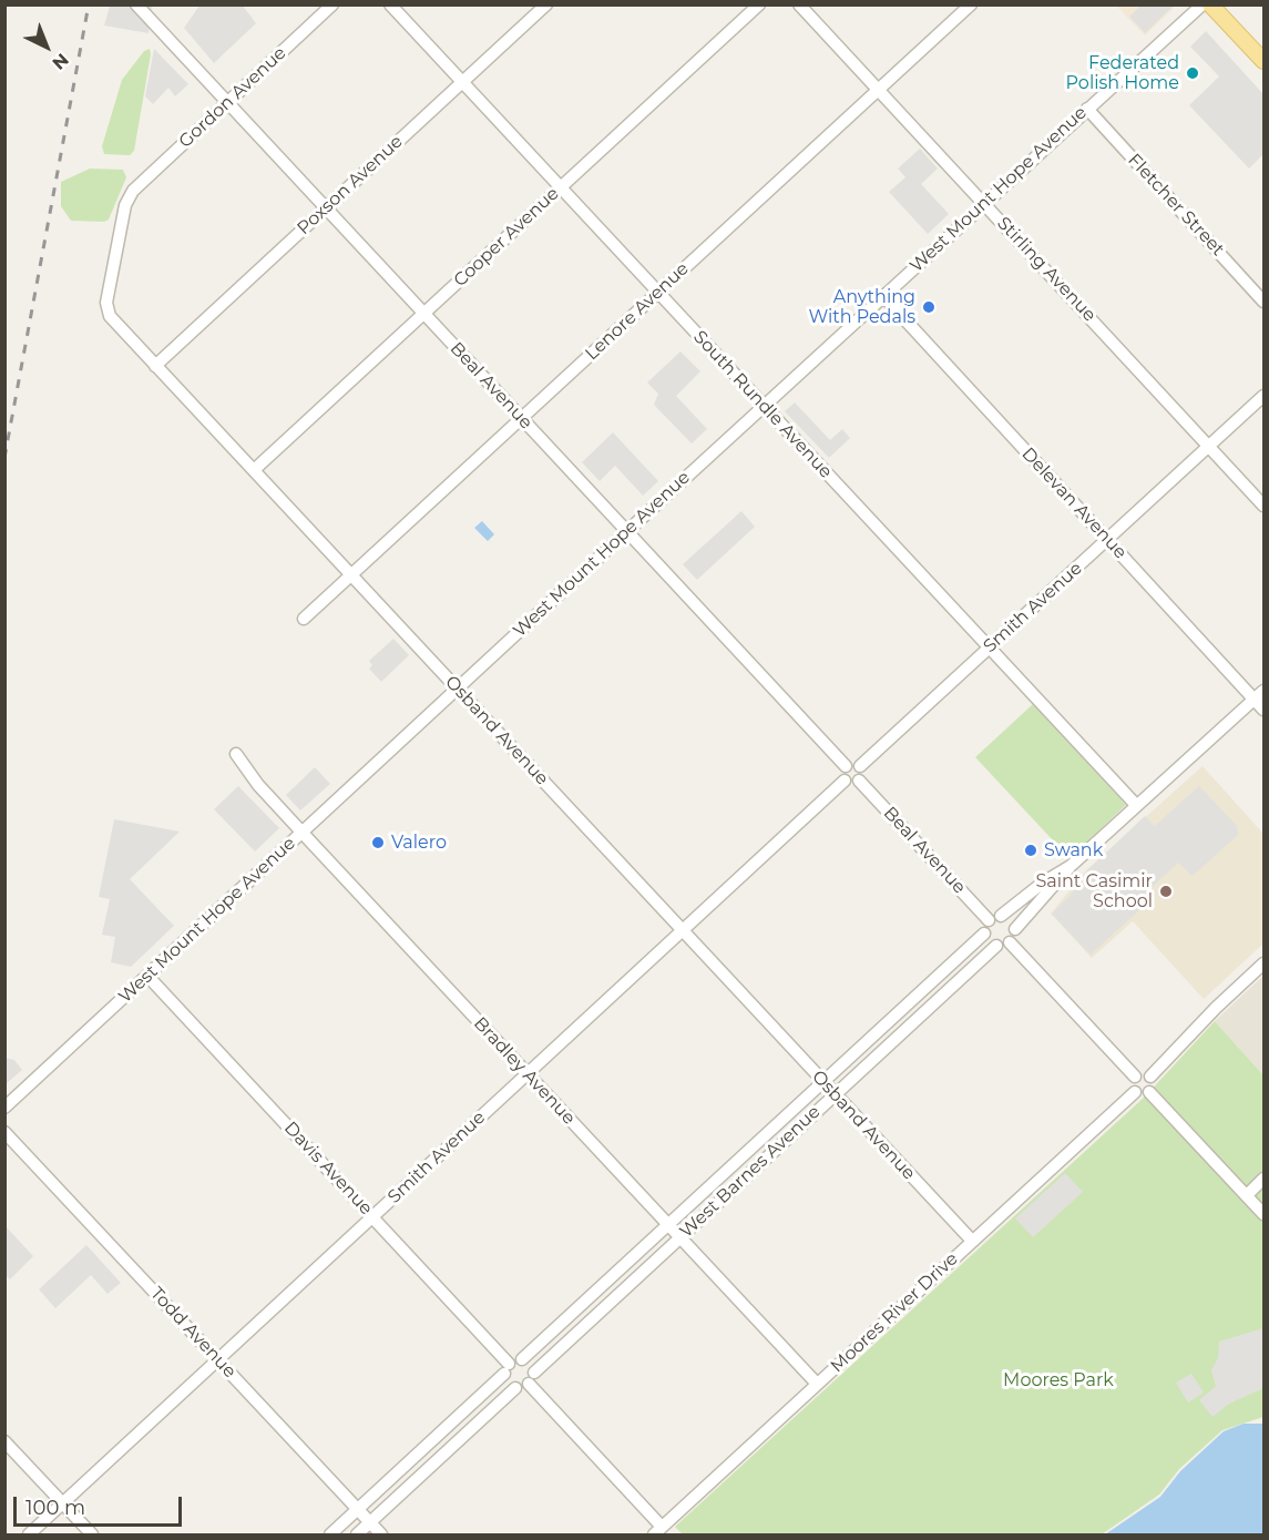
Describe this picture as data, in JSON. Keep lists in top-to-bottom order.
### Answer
{
  "streets": {
    "street": [
      "Gordon Avenue",
      "Poxson Avenue",
      "West Mount Hope Avenue",
      "Fletcher Street",
      "Cooper Avenue",
      "Stirling Avenue",
      "Lenore Avenue",
      "Beal Avenue",
      "South Rundle Avenue",
      "Delevan Avenue",
      "Smith Avenue",
      "Osband Avenue",
      "Bradley Avenue",
      "Davis Avenue",
      "West Barnes Avenue",
      "Moores River Drive",
      "Todd Avenue"
    ]
  },
  "crossings": [
    ["Gordon Avenue", "Beal Avenue"],
    ["Gordon Avenue", "Osband Avenue"],
    ["Poxson Avenue", "Beal Avenue"],
    ["Poxson Avenue", "South Rundle Avenue"],
    ["Poxson Avenue", "Osband Avenue"],
    ["West Mount Hope Avenue", "Fletcher Street"],
    ["West Mount Hope Avenue", "Stirling Avenue"],
    ["West Mount Hope Avenue", "Beal Avenue"],
    ["West Mount Hope Avenue", "South Rundle Avenue"],
    ["West Mount Hope Avenue", "Delevan Avenue"],
    ["West Mount Hope Avenue", "Osband Avenue"],
    ["West Mount Hope Avenue", "Bradley Avenue"],
    ["West Mount Hope Avenue", "Davis Avenue"],
    ["Cooper Avenue", "Beal Avenue"],
    ["Cooper Avenue", "South Rundle Avenue"],
    ["Cooper Avenue", "Osband Avenue"],
    ["Stirling Avenue", "Lenore Avenue"],
    ["Stirling Avenue", "Smith Avenue"],
    ["Lenore Avenue", "Beal Avenue"],
    ["Lenore Avenue", "South Rundle Avenue"],
    ["Lenore Avenue", "Osband Avenue"],
    ["Beal Avenue", "Smith Avenue"],
    ["Beal Avenue", "West Barnes Avenue"],
    ["South Rundle Avenue", "Smith Avenue"],
    ["Delevan Avenue", "Smith Avenue"],
    ["Smith Avenue", "Osband Avenue"],
    ["Smith Avenue", "Bradley Avenue"],
    ["Smith Avenue", "Davis Avenue"],
    ["Smith Avenue", "Todd Avenue"],
    ["Osband Avenue", "West Barnes Avenue"],
    ["Osband Avenue", "Moores River Drive"],
    ["Bradley Avenue", "West Barnes Avenue"],
    ["Bradley Avenue", "Moores River Drive"],
    ["Davis Avenue", "West Barnes Avenue"]
  ],
  "parks": ["Moores Park"],
  "places": [
    "Federated Polish Home",
    "Anything With Pedals",
    "Valero",
    "Swank",
    "Saint Casimir School"
  ],
  "scale_bar": "100 m",
  "north": "bottom right"
}
